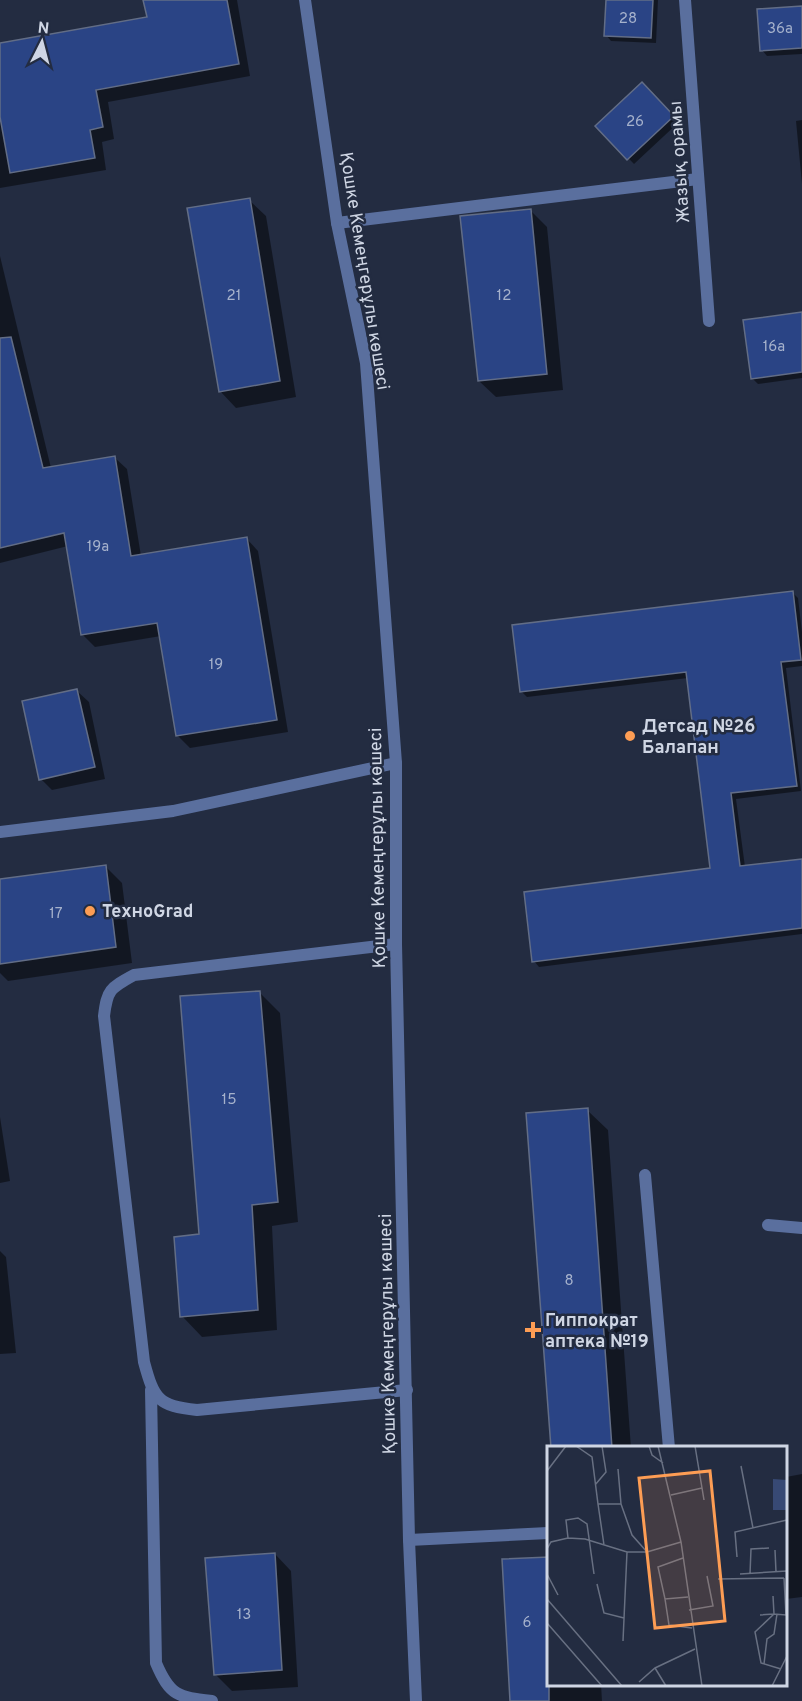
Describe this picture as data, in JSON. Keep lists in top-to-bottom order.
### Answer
{
  "streets": {
    "street": ["Жазық орамы", "Қошке Кемеңгерұлы көшесі"]
  },
  "places": {
    "other": ["Детсад №26 Балапан", "ТехноGrad"],
    "health": ["Гиппократ аптека №19"]
  },
  "house_numbers": [
    "28",
    "36а",
    "26",
    "21",
    "12",
    "16а",
    "19а",
    "19",
    "17",
    "15",
    "8",
    "13",
    "6"
  ],
  "north": "top"
}
